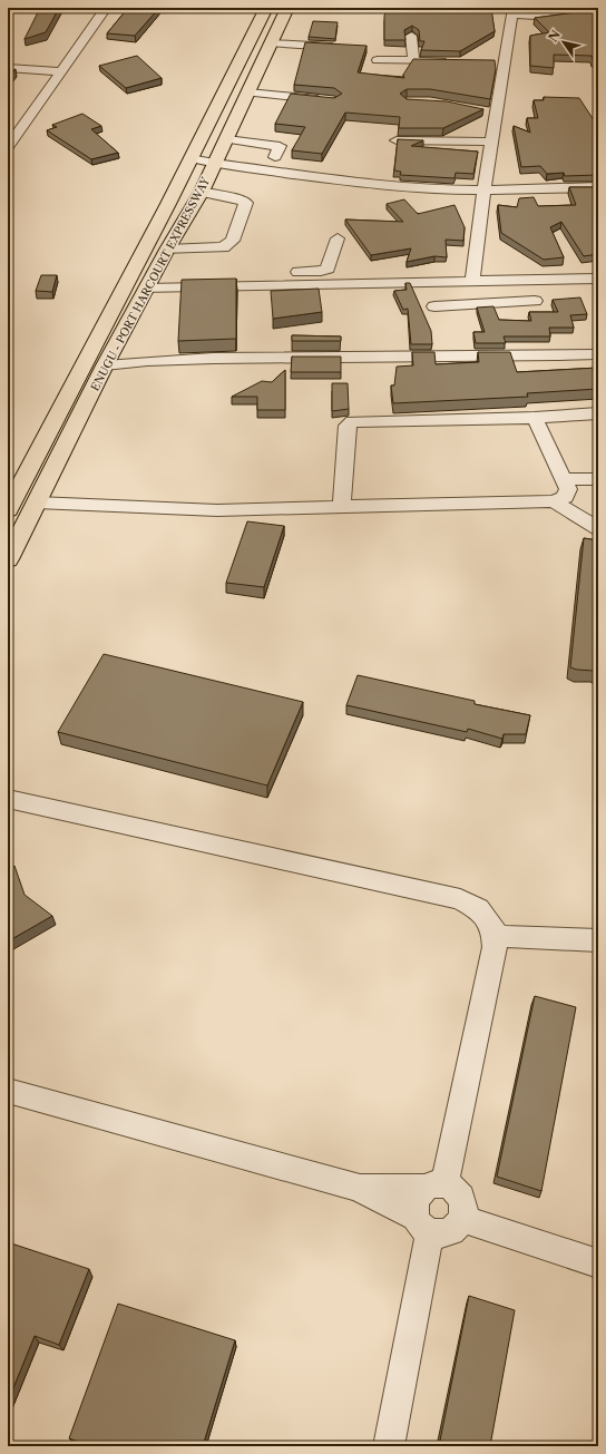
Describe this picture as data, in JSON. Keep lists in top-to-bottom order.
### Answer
{
  "streets": {
    "highway": ["ENUGU - PORT HARCOURT EXPRESSWAY"]
  },
  "north": "top left"
}
